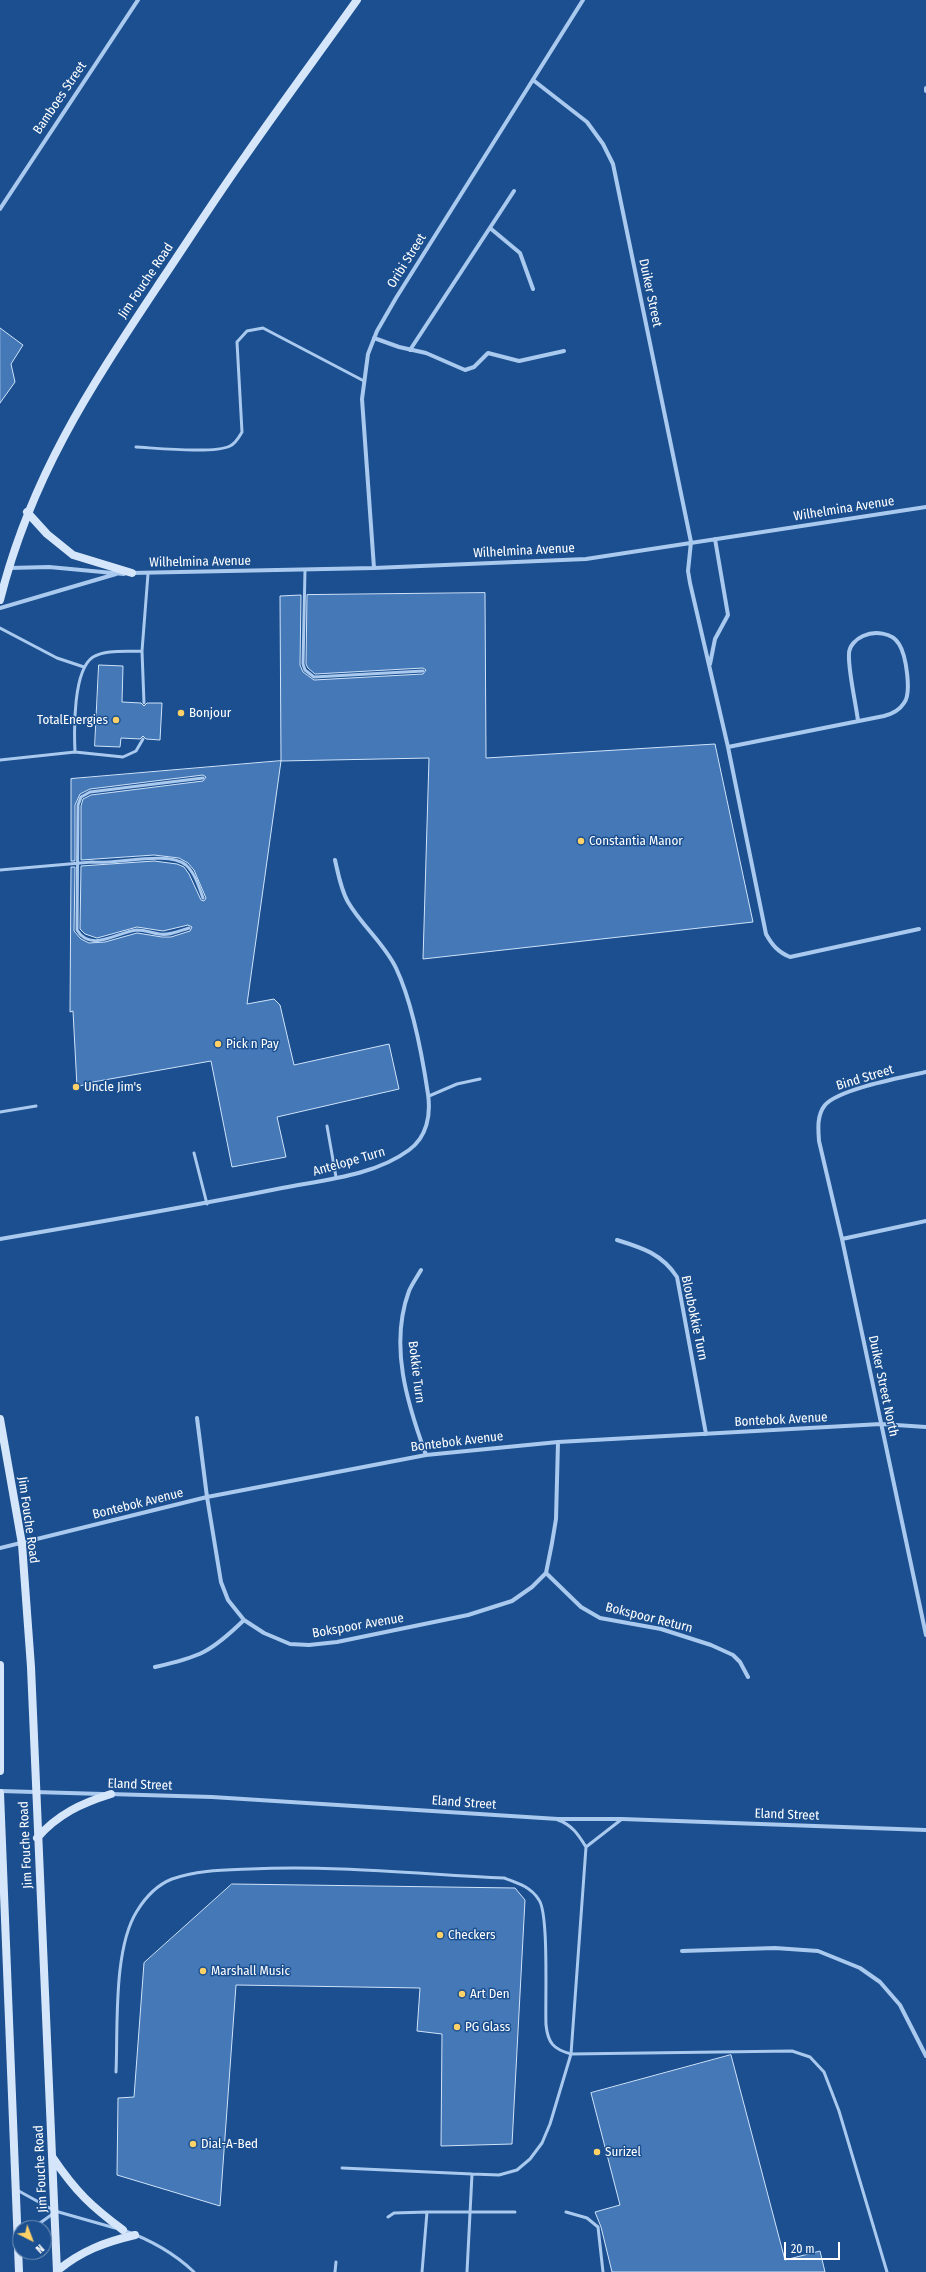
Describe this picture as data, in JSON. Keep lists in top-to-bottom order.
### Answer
{
  "streets": {
    "street": [
      "Bamboes Street",
      "Oribi Street",
      "Jim Fouche Road",
      "Duiker Street",
      "Wilhelmina Avenue",
      "Bind Street",
      "Antelope Turn",
      "Bloubokkie Turn",
      "Bokkie Turn",
      "Duiker Street North",
      "Bontebok Avenue",
      "Bokspoor Return",
      "Bokspoor Avenue",
      "Eland Street"
    ]
  },
  "crossings": [
    ["Oribi Street", "Duiker Street"],
    ["Oribi Street", "Wilhelmina Avenue"],
    ["Jim Fouche Road", "Wilhelmina Avenue"],
    ["Jim Fouche Road", "Bontebok Avenue"],
    ["Jim Fouche Road", "Eland Street"],
    ["Duiker Street", "Wilhelmina Avenue"],
    ["Bind Street", "Duiker Street North"],
    ["Bloubokkie Turn", "Bontebok Avenue"],
    ["Bokkie Turn", "Bontebok Avenue"],
    ["Duiker Street North", "Bontebok Avenue"],
    ["Bontebok Avenue", "Bokspoor Avenue"],
    ["Bokspoor Return", "Bokspoor Avenue"]
  ],
  "places": [
    "Bonjour",
    "TotalEnergies",
    "Constantia Manor",
    "Pick n Pay",
    "Uncle Jim's",
    "Checkers",
    "Marshall Music",
    "Art Den",
    "PG Glass",
    "Dial-A-Bed",
    "Surizel"
  ],
  "scale_bar": "20 m",
  "north": "bottom right"
}
